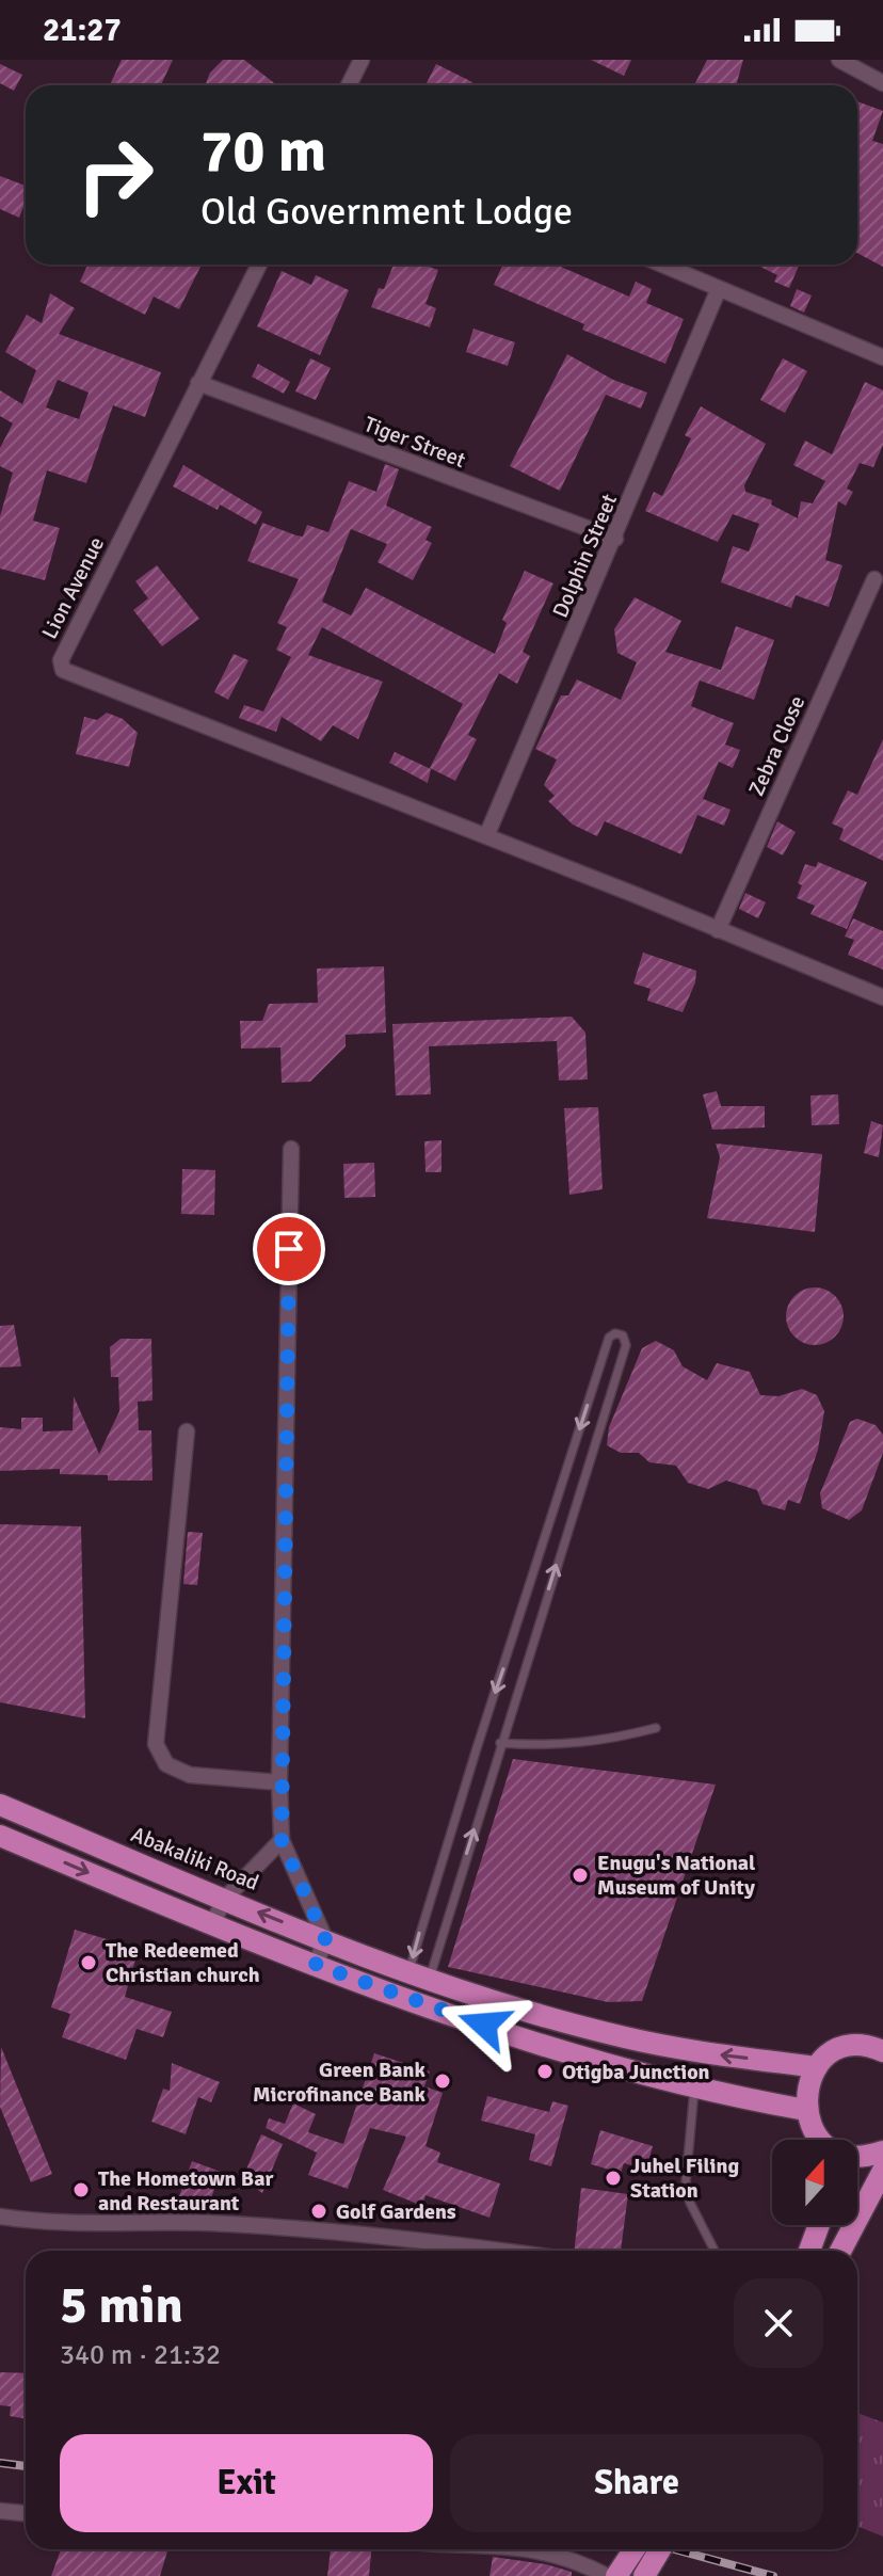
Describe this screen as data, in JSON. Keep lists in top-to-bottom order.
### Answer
{
  "streets": {
    "main road": ["Abakaliki Road"],
    "street": [
      "Tiger Street",
      "Dolphin Street",
      "Lion Avenue",
      "Zebra Close"
    ]
  },
  "crossings": [
    ["Tiger Street", "Dolphin Street"],
    ["Tiger Street", "Lion Avenue"],
    ["Dolphin Street", "Lion Avenue"]
  ],
  "places": [
    "Enugu's National Museum of Unity",
    "The Redeemed Christian church",
    "Otigba Junction",
    "Green Bank Microfinance Bank",
    "Juhel Filing Station",
    "The Hometown Bar and Restaurant",
    "Golf Gardens"
  ],
  "north": "top",
  "page": {
    "status": "21:27",
    "turn": ["70 m", "Old Government Lodge"],
    "heading": ["5 min", "340 m · 21:32"],
    "buttons": ["Exit", "Share"]
  }
}
